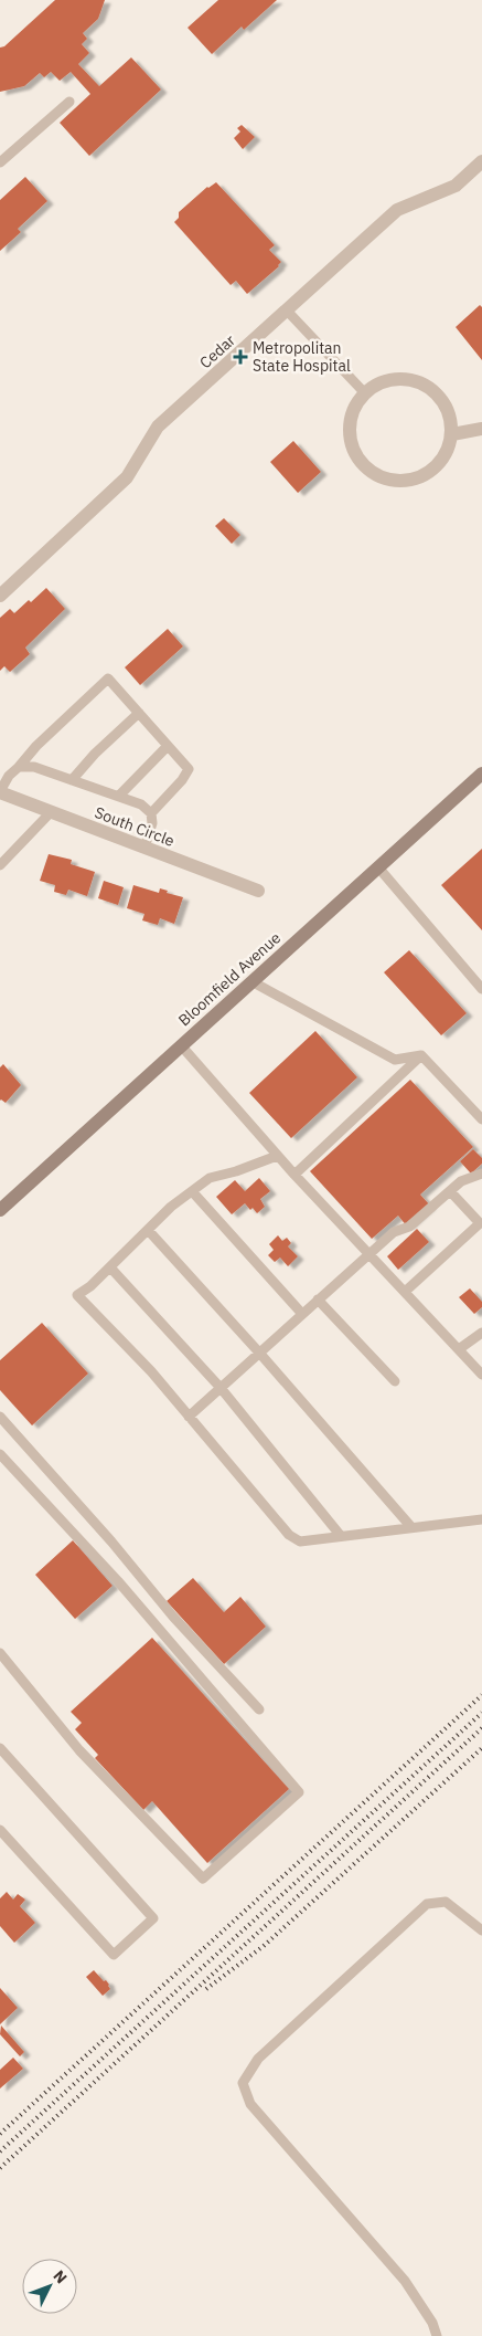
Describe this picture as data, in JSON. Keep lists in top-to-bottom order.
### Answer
{
  "streets": {
    "main road": ["Bloomfield Avenue"],
    "street": ["Cedar", "South Circle"]
  },
  "places": {
    "health": ["Metropolitan State Hospital"]
  },
  "north": "top right"
}
